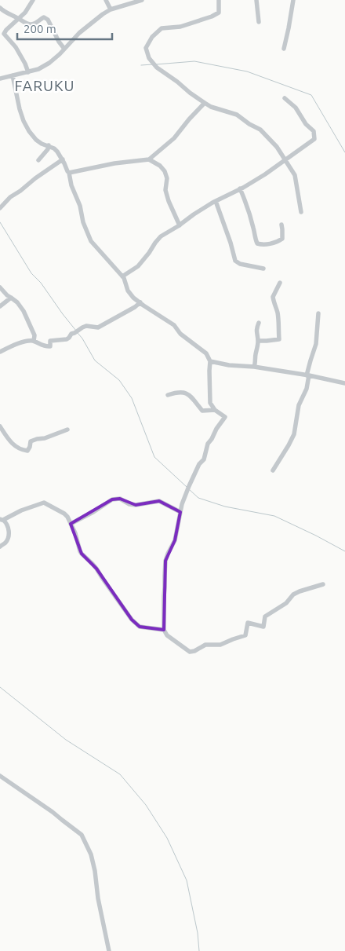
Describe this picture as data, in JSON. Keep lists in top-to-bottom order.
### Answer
{
  "districts": ["FARUKU"],
  "scale_bar": "200 m"
}
